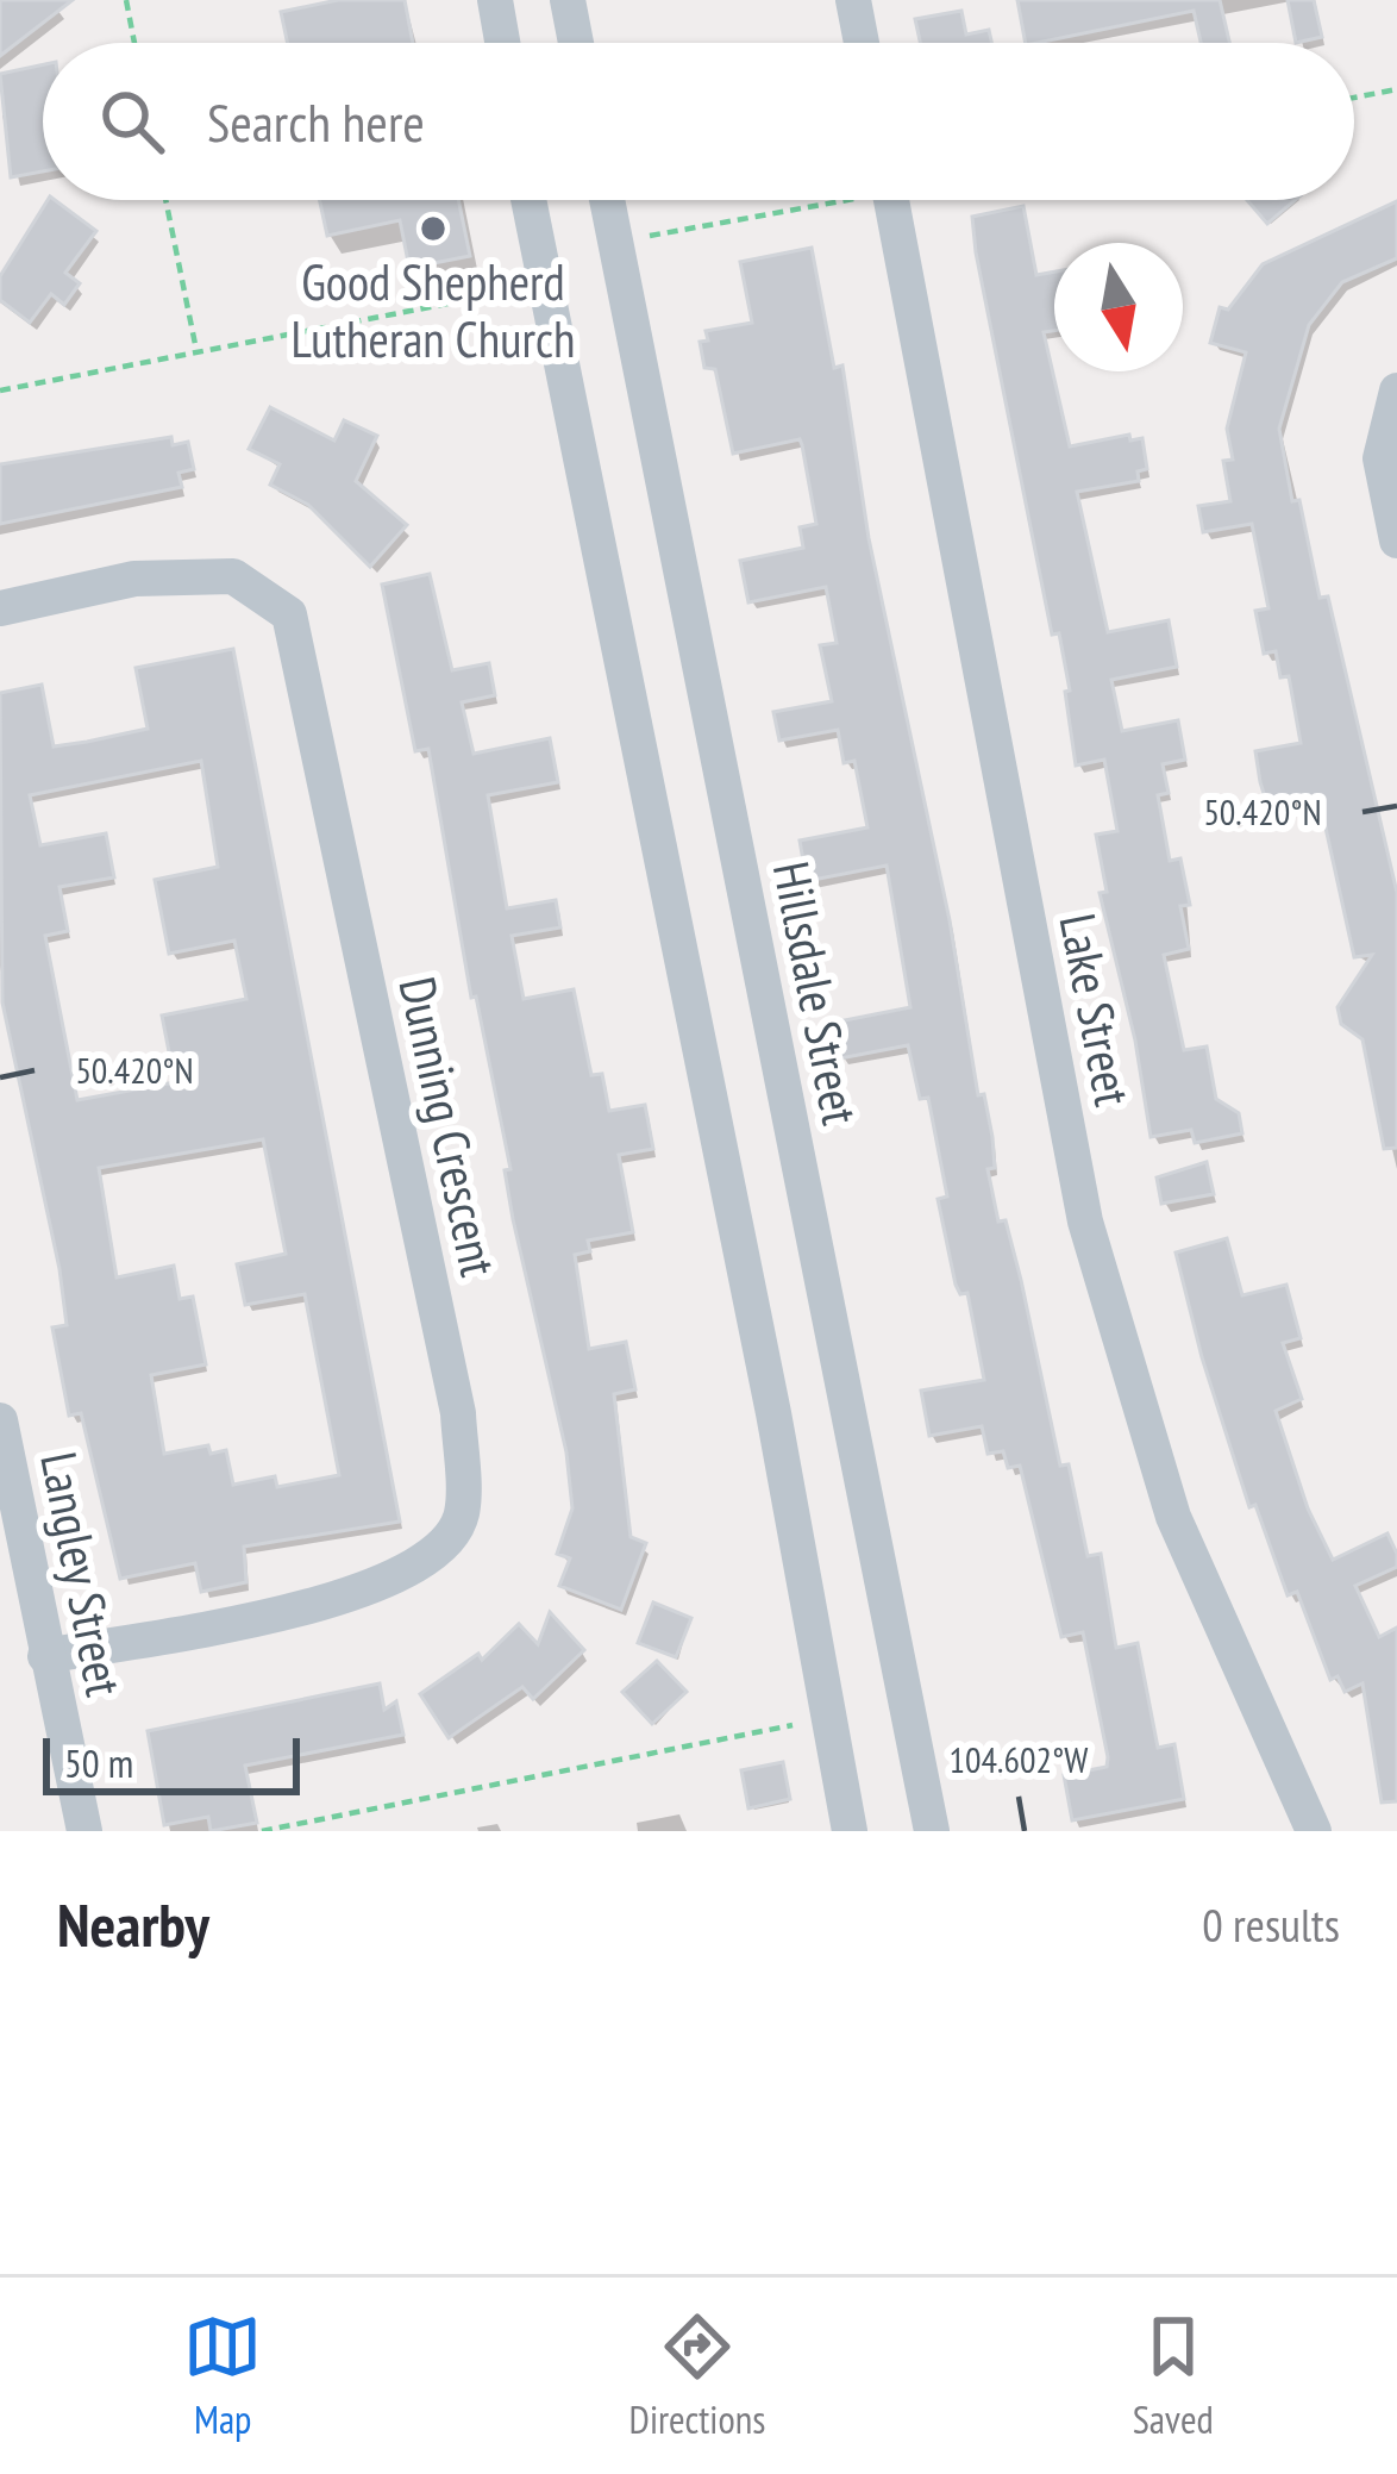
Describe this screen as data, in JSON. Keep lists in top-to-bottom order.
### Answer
{
  "streets": {
    "street": [
      "Hillsdale Street",
      "Lake Street",
      "Dunning Crescent",
      "Langley Street"
    ]
  },
  "crossings": [
    ["Dunning Crescent", "Langley Street"]
  ],
  "places": ["Good Shepherd Lutheran Church"],
  "scale_bar": "50 m",
  "north": "bottom",
  "page": {
    "search": "Search here",
    "scale": "50 m",
    "heading": ["Nearby", "0 results"],
    "nav": ["Map", "Directions", "Saved"]
  },
  "coordinates": ["50.420°N", "104.602°W"]
}
